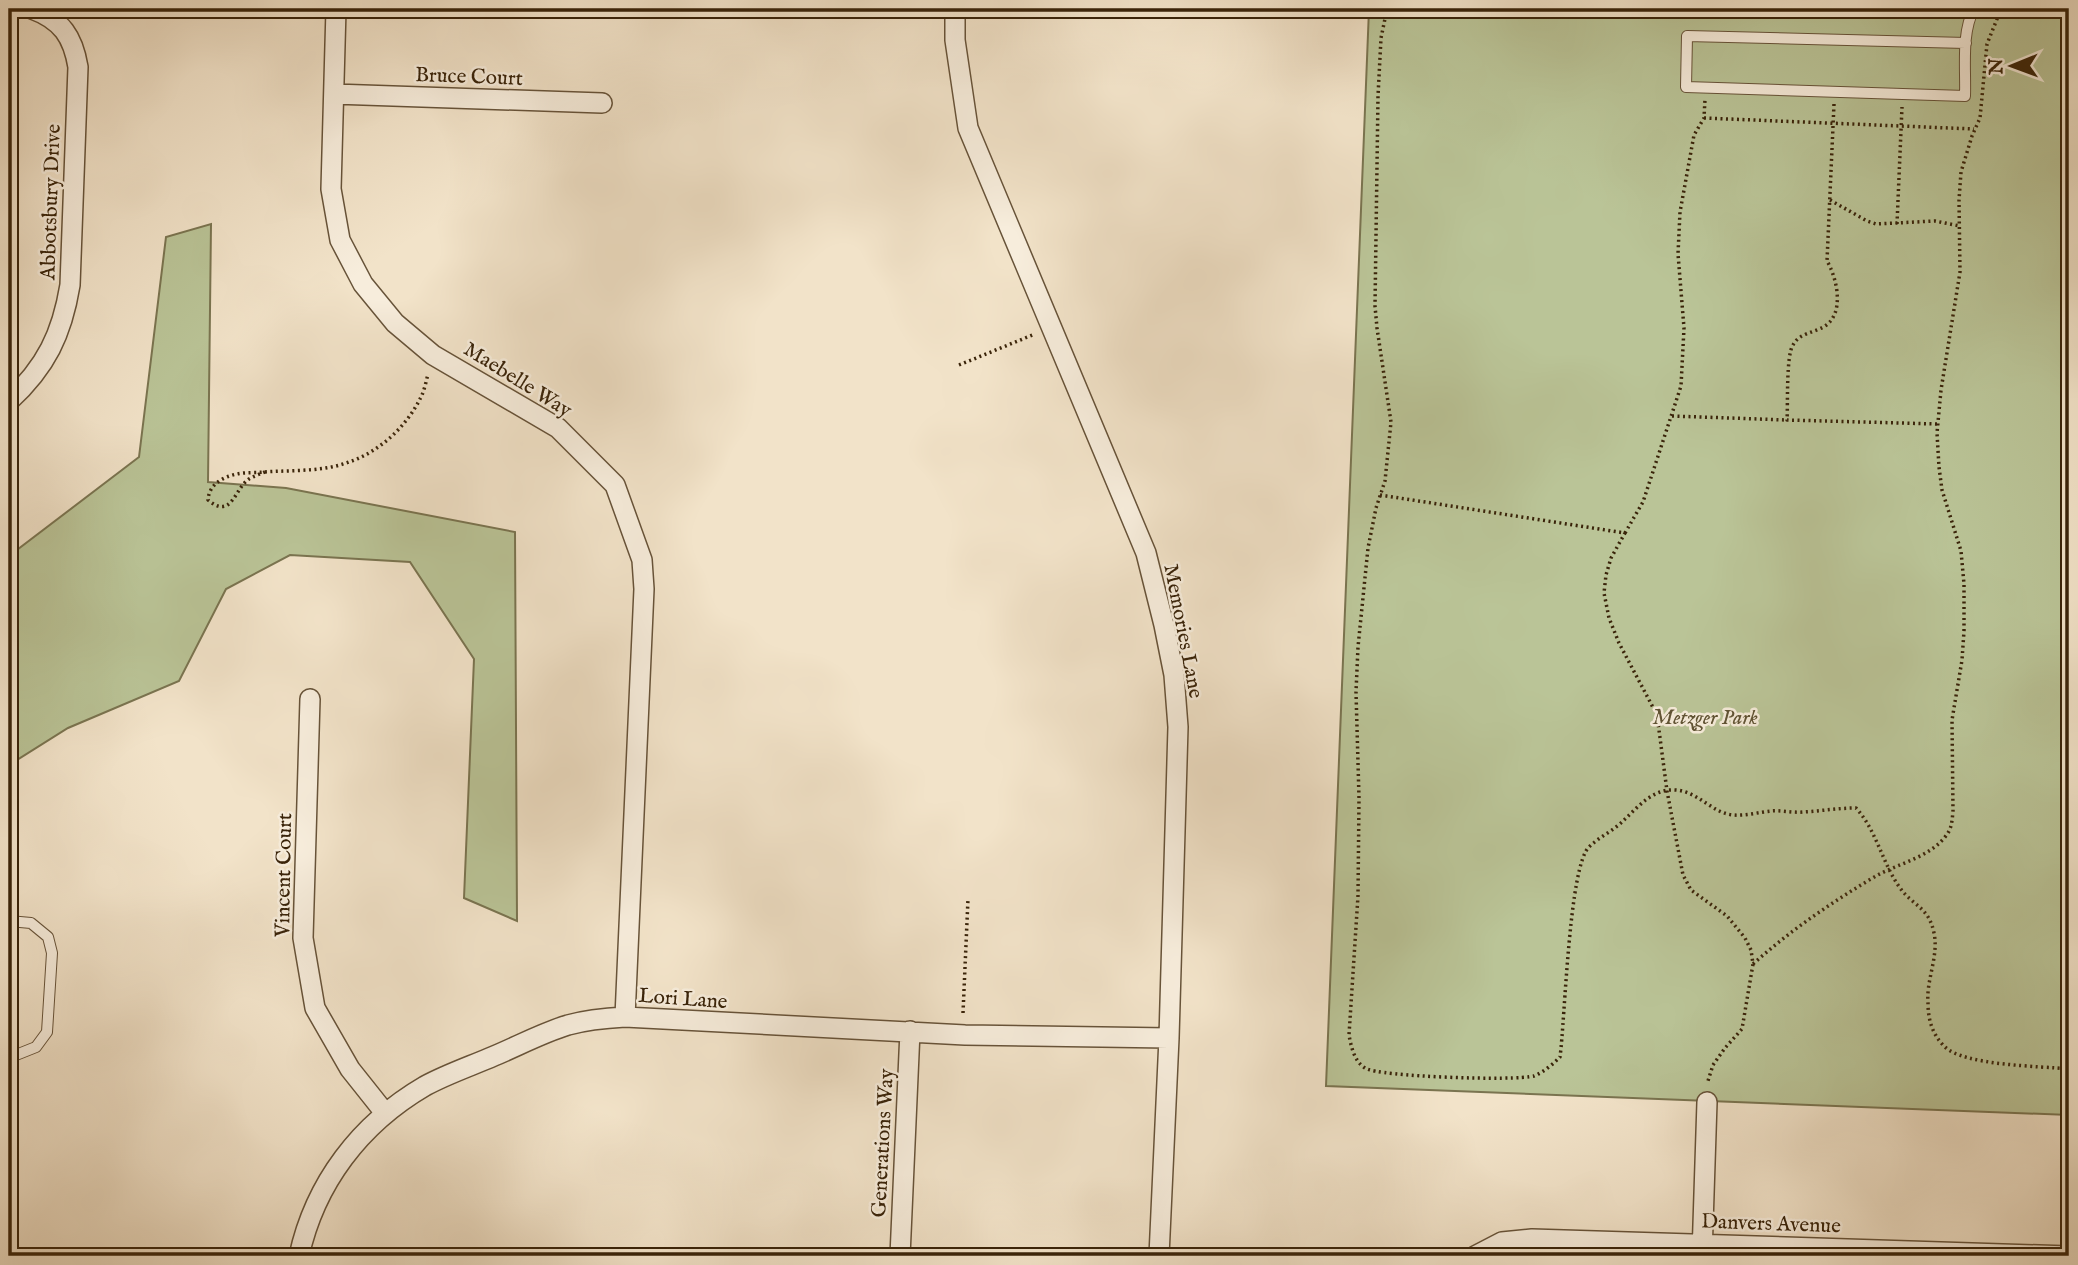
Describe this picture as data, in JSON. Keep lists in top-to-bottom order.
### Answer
{
  "streets": {
    "street": [
      "Bruce Court",
      "Abbotsbury Drive",
      "Maebelle Way",
      "Memories Lane",
      "Vincent Court",
      "Lori Lane",
      "Generations Way",
      "Danvers Avenue"
    ]
  },
  "crossings": [
    ["Bruce Court", "Maebelle Way"],
    ["Maebelle Way", "Lori Lane"],
    ["Memories Lane", "Lori Lane"],
    ["Vincent Court", "Lori Lane"],
    ["Lori Lane", "Generations Way"]
  ],
  "parks": ["Metzger Park"],
  "north": "left"
}
